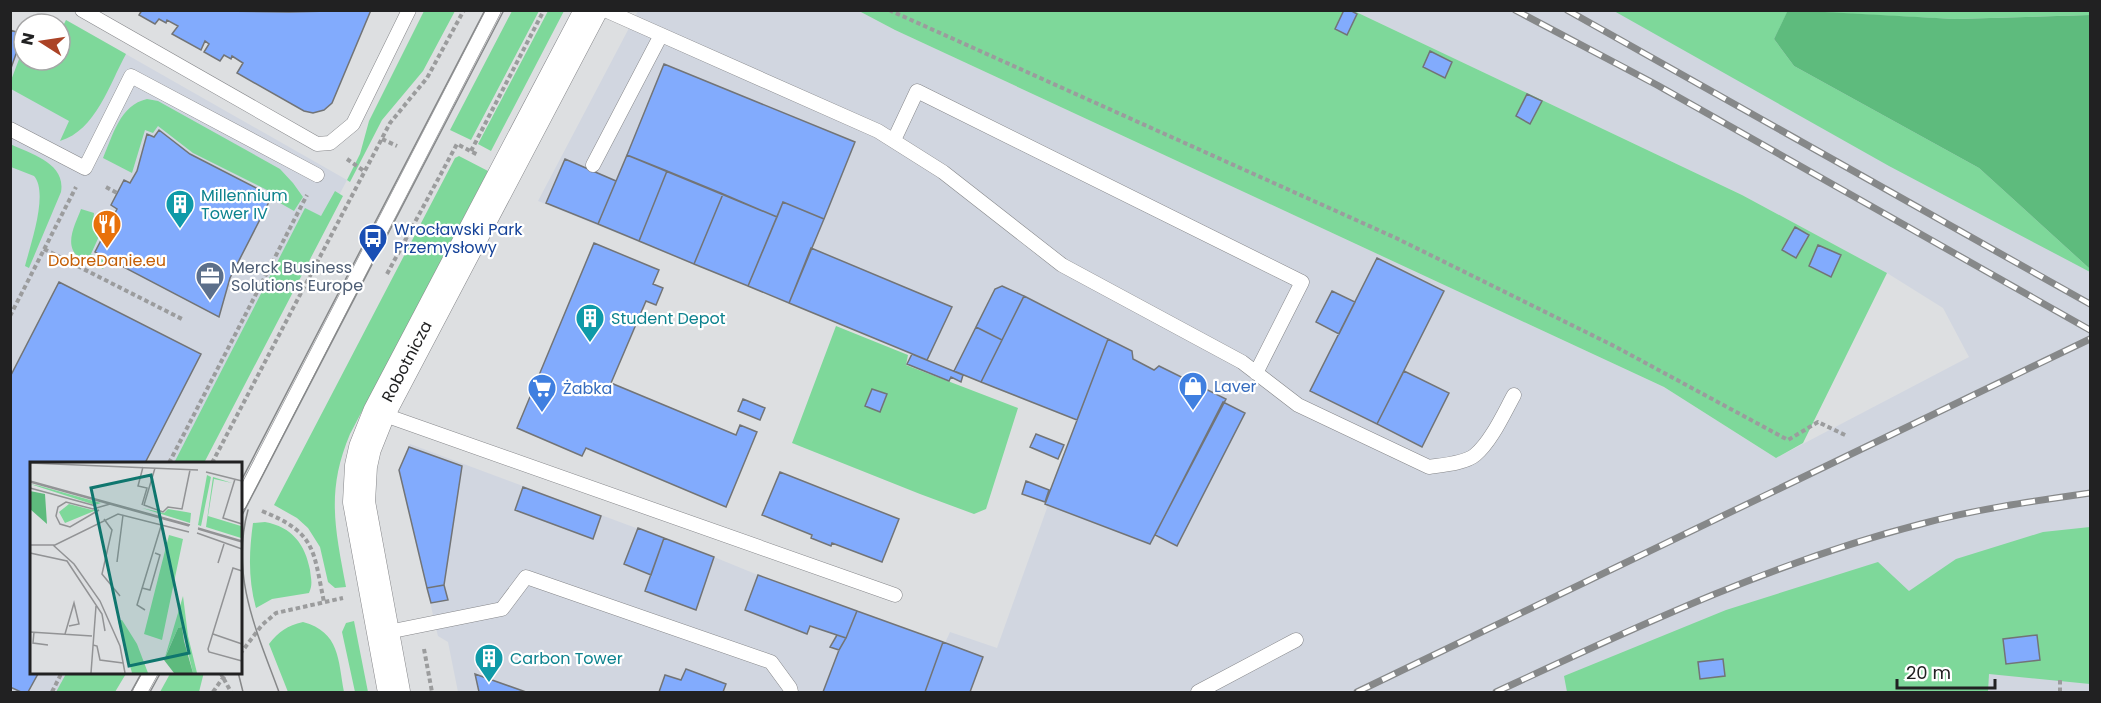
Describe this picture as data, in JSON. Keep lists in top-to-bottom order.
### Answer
{
  "streets": {
    "street": ["Robotnicza"]
  },
  "places": {
    "building": ["Millennium Tower IV", "Student Depot", "Carbon Tower"],
    "restaurant": ["DobreDanie.eu"],
    "bus stop": ["Wrocławski Park Przemysłowy"],
    "office": ["Merck Business Solutions Europe"],
    "shop": ["Laver"],
    "supermarket": ["Żabka"]
  },
  "scale_bar": "20 m",
  "north": "left"
}
